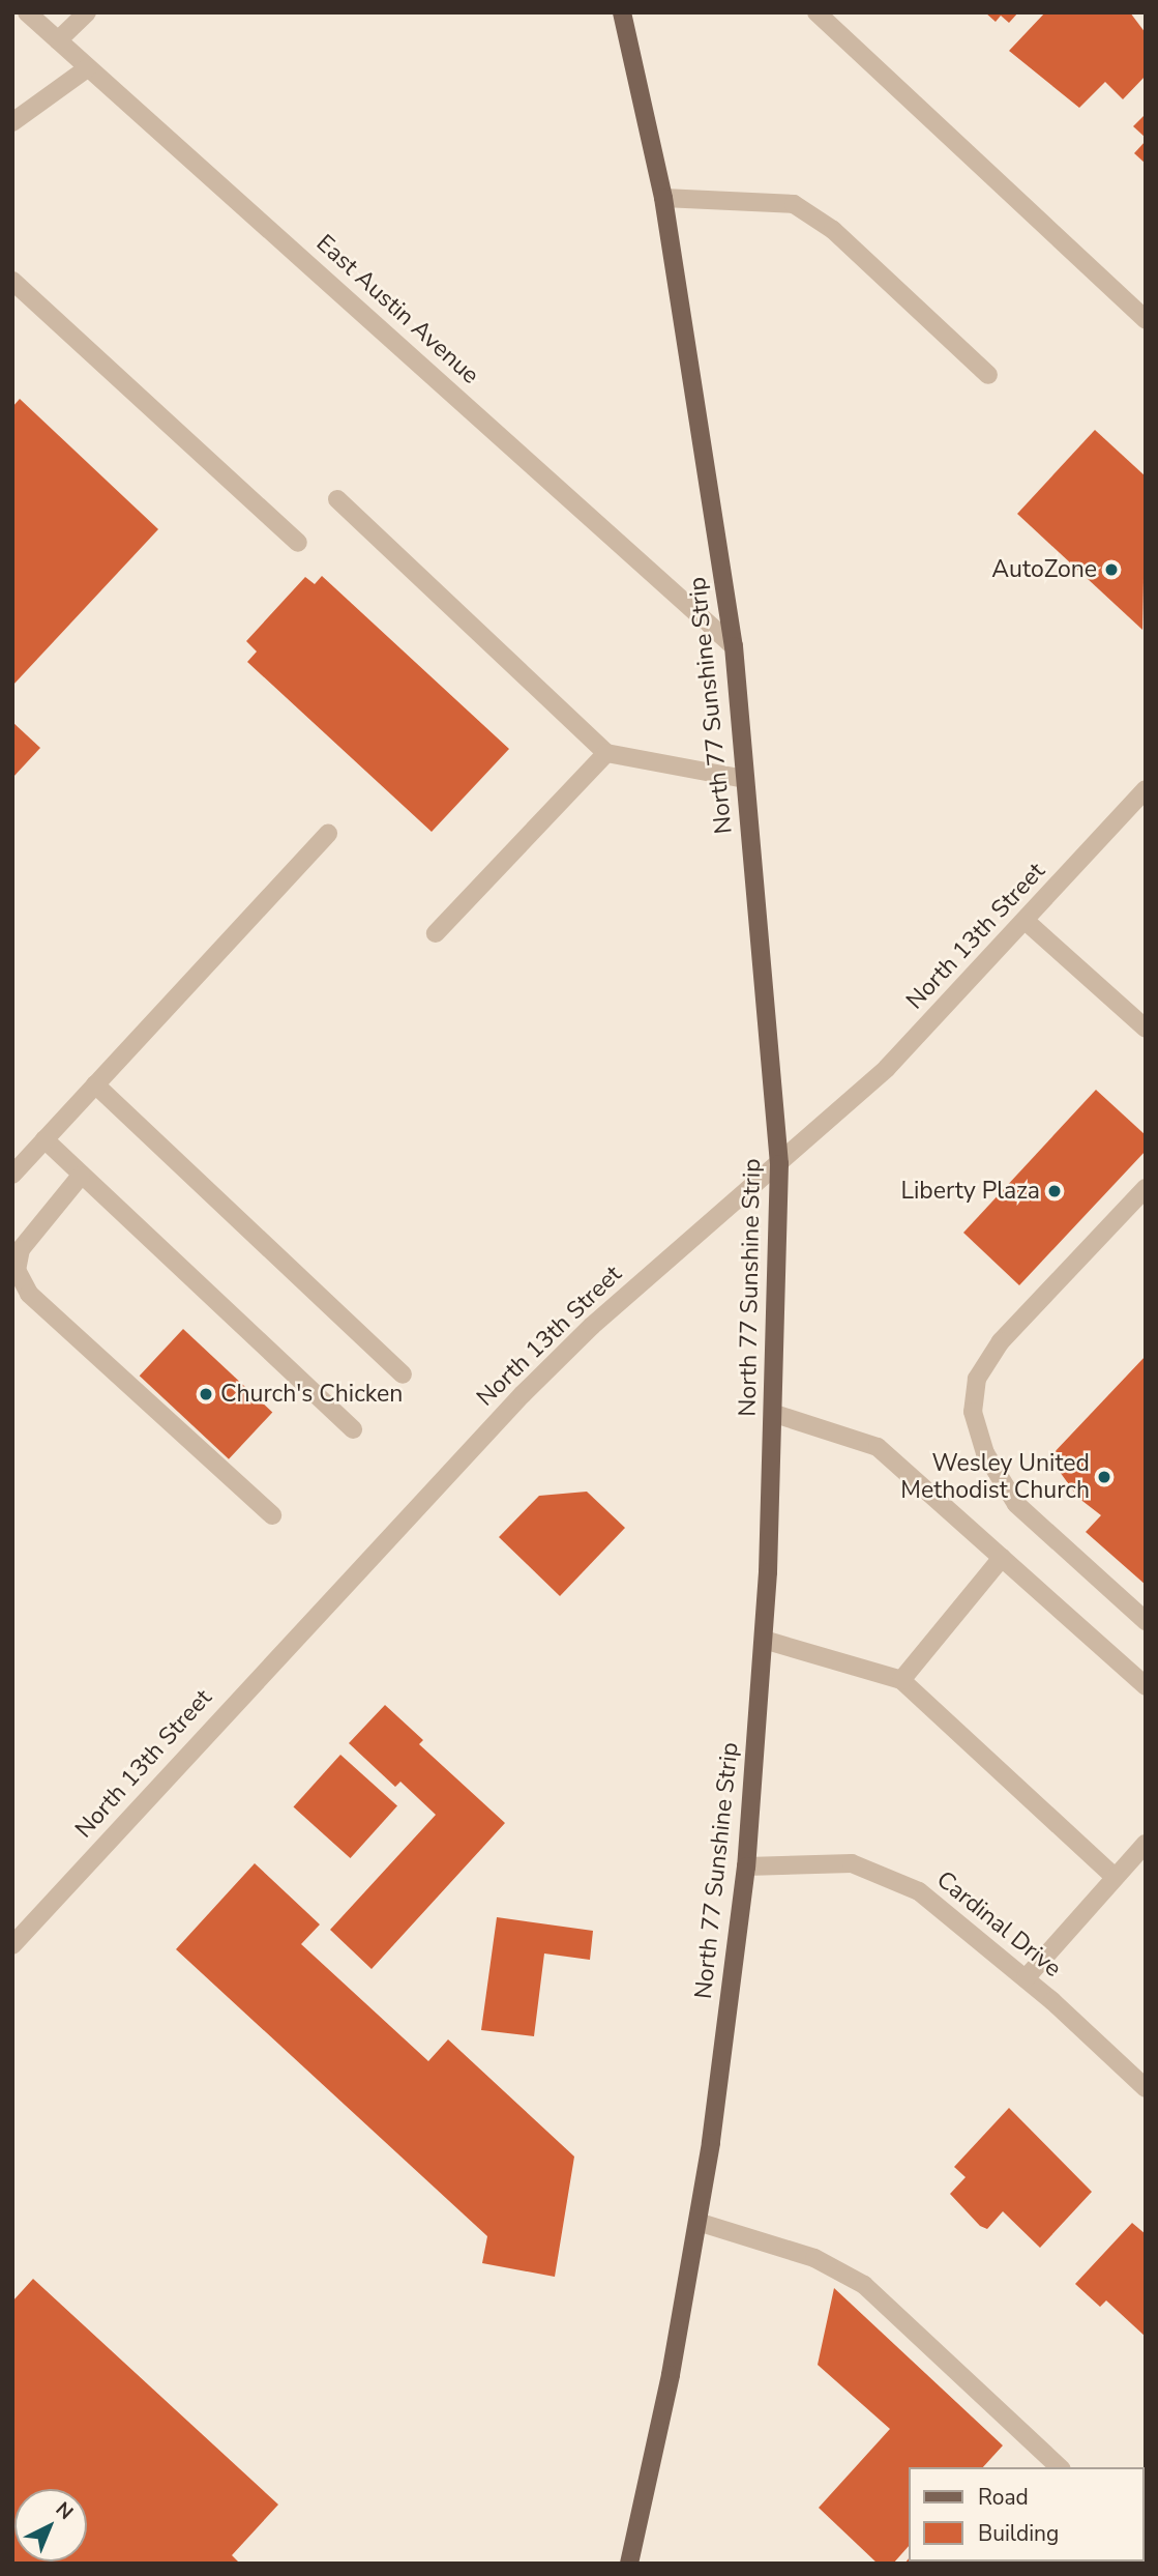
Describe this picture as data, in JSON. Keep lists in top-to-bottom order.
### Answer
{
  "streets": {
    "main road": ["North 77 Sunshine Strip"],
    "street": ["East Austin Avenue", "North 13th Street", "Cardinal Drive"]
  },
  "crossings": [
    ["East Austin Avenue", "North 77 Sunshine Strip"],
    ["North 77 Sunshine Strip", "North 13th Street"],
    ["North 77 Sunshine Strip", "Cardinal Drive"]
  ],
  "places": [
    "AutoZone",
    "Liberty Plaza",
    "Church's Chicken",
    "Wesley United Methodist Church"
  ],
  "legend": ["Road", "Building"],
  "north": "top right"
}
